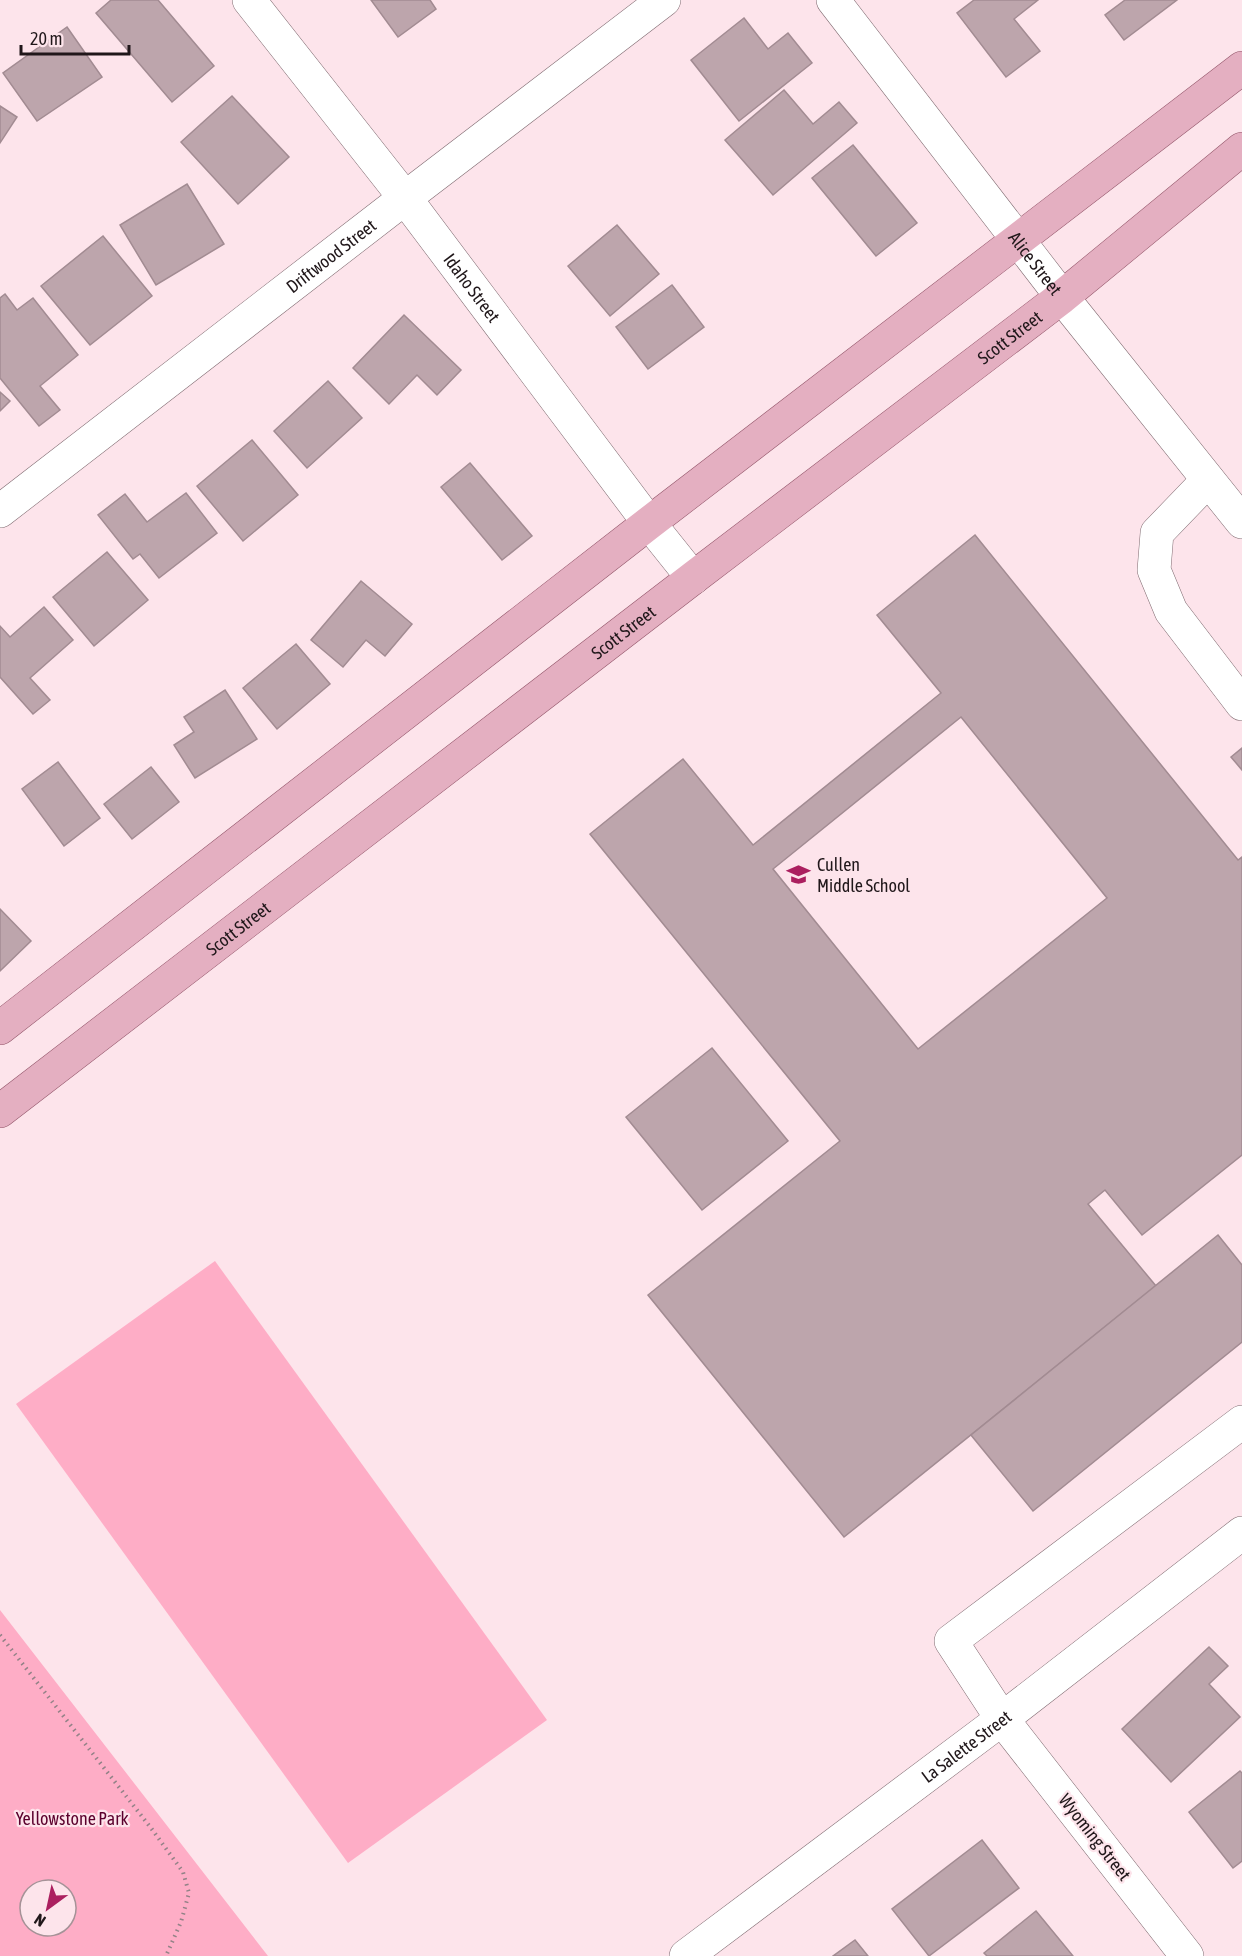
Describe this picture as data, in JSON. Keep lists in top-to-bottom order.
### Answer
{
  "streets": {
    "main road": ["Scott Street"],
    "street": [
      "Driftwood Street",
      "Alice Street",
      "Idaho Street",
      "La Salette Street",
      "Wyoming Street"
    ]
  },
  "crossings": [
    ["Driftwood Street", "Idaho Street"],
    ["Alice Street", "Scott Street"],
    ["Idaho Street", "Scott Street"],
    ["La Salette Street", "Wyoming Street"]
  ],
  "parks": ["Yellowstone Park"],
  "places": {
    "school or university": ["Cullen Middle School"]
  },
  "scale_bar": "20 m",
  "north": "bottom left"
}
